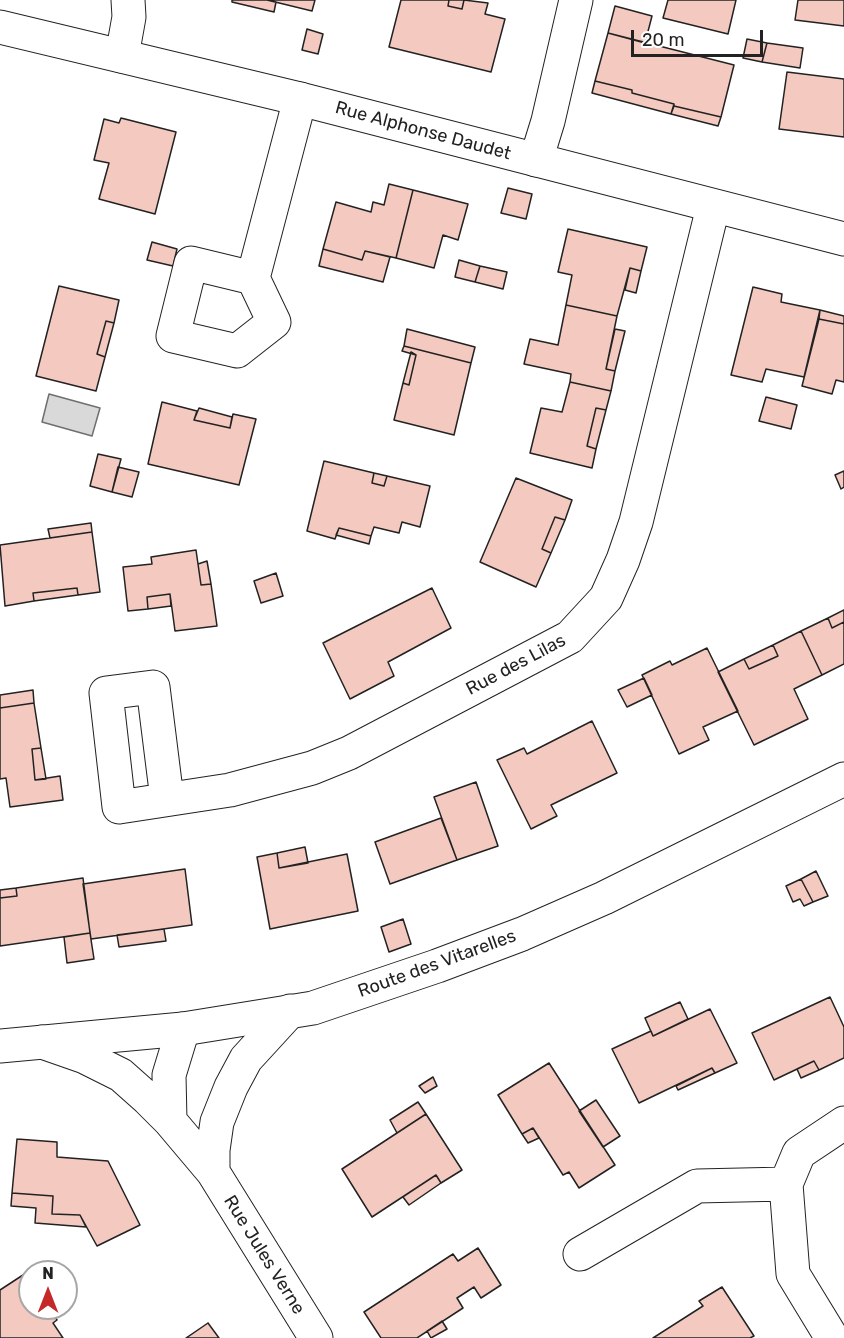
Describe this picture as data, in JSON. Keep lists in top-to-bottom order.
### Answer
{
  "streets": {
    "street": [
      "Rue Alphonse Daudet",
      "Rue des Lilas",
      "Route des Vitarelles",
      "Rue Jules Verne"
    ]
  },
  "crossings": [
    ["Rue Alphonse Daudet", "Rue des Lilas"],
    ["Route des Vitarelles", "Rue Jules Verne"]
  ],
  "scale_bar": "20 m",
  "north": "top"
}
